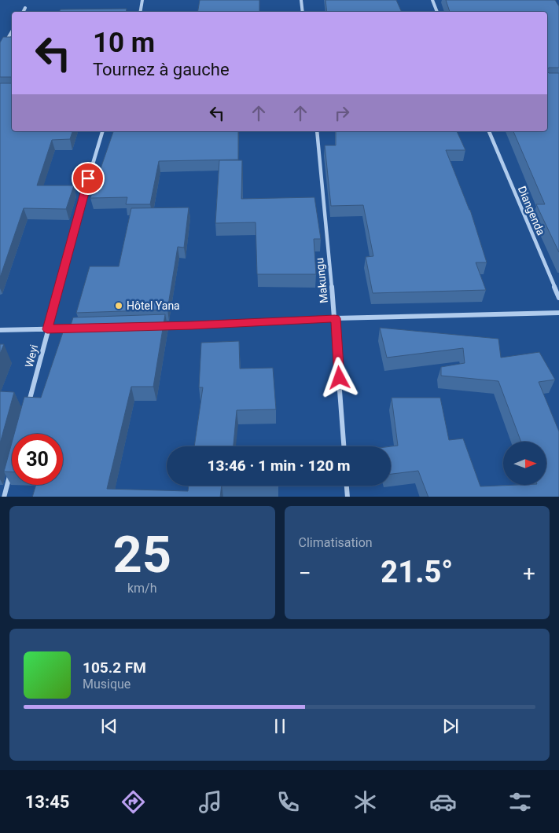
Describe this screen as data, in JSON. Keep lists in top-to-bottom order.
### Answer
{
  "streets": {
    "street": ["Diangenda", "Makungu", "Weyi"]
  },
  "places": ["Hôtel Yana"],
  "north": "right",
  "page": {
    "turn": ["10 m", "Tournez à gauche"],
    "limit": "30",
    "trip": "13:46 · 1 min · 120 m",
    "tile": [
      ["25", "km/h"],
      "Climatisation"
    ],
    "heat": ["−", "21.5°", "+"],
    "song": ["105.2 FM", "Musique"],
    "tabs": "13:45"
  }
}
